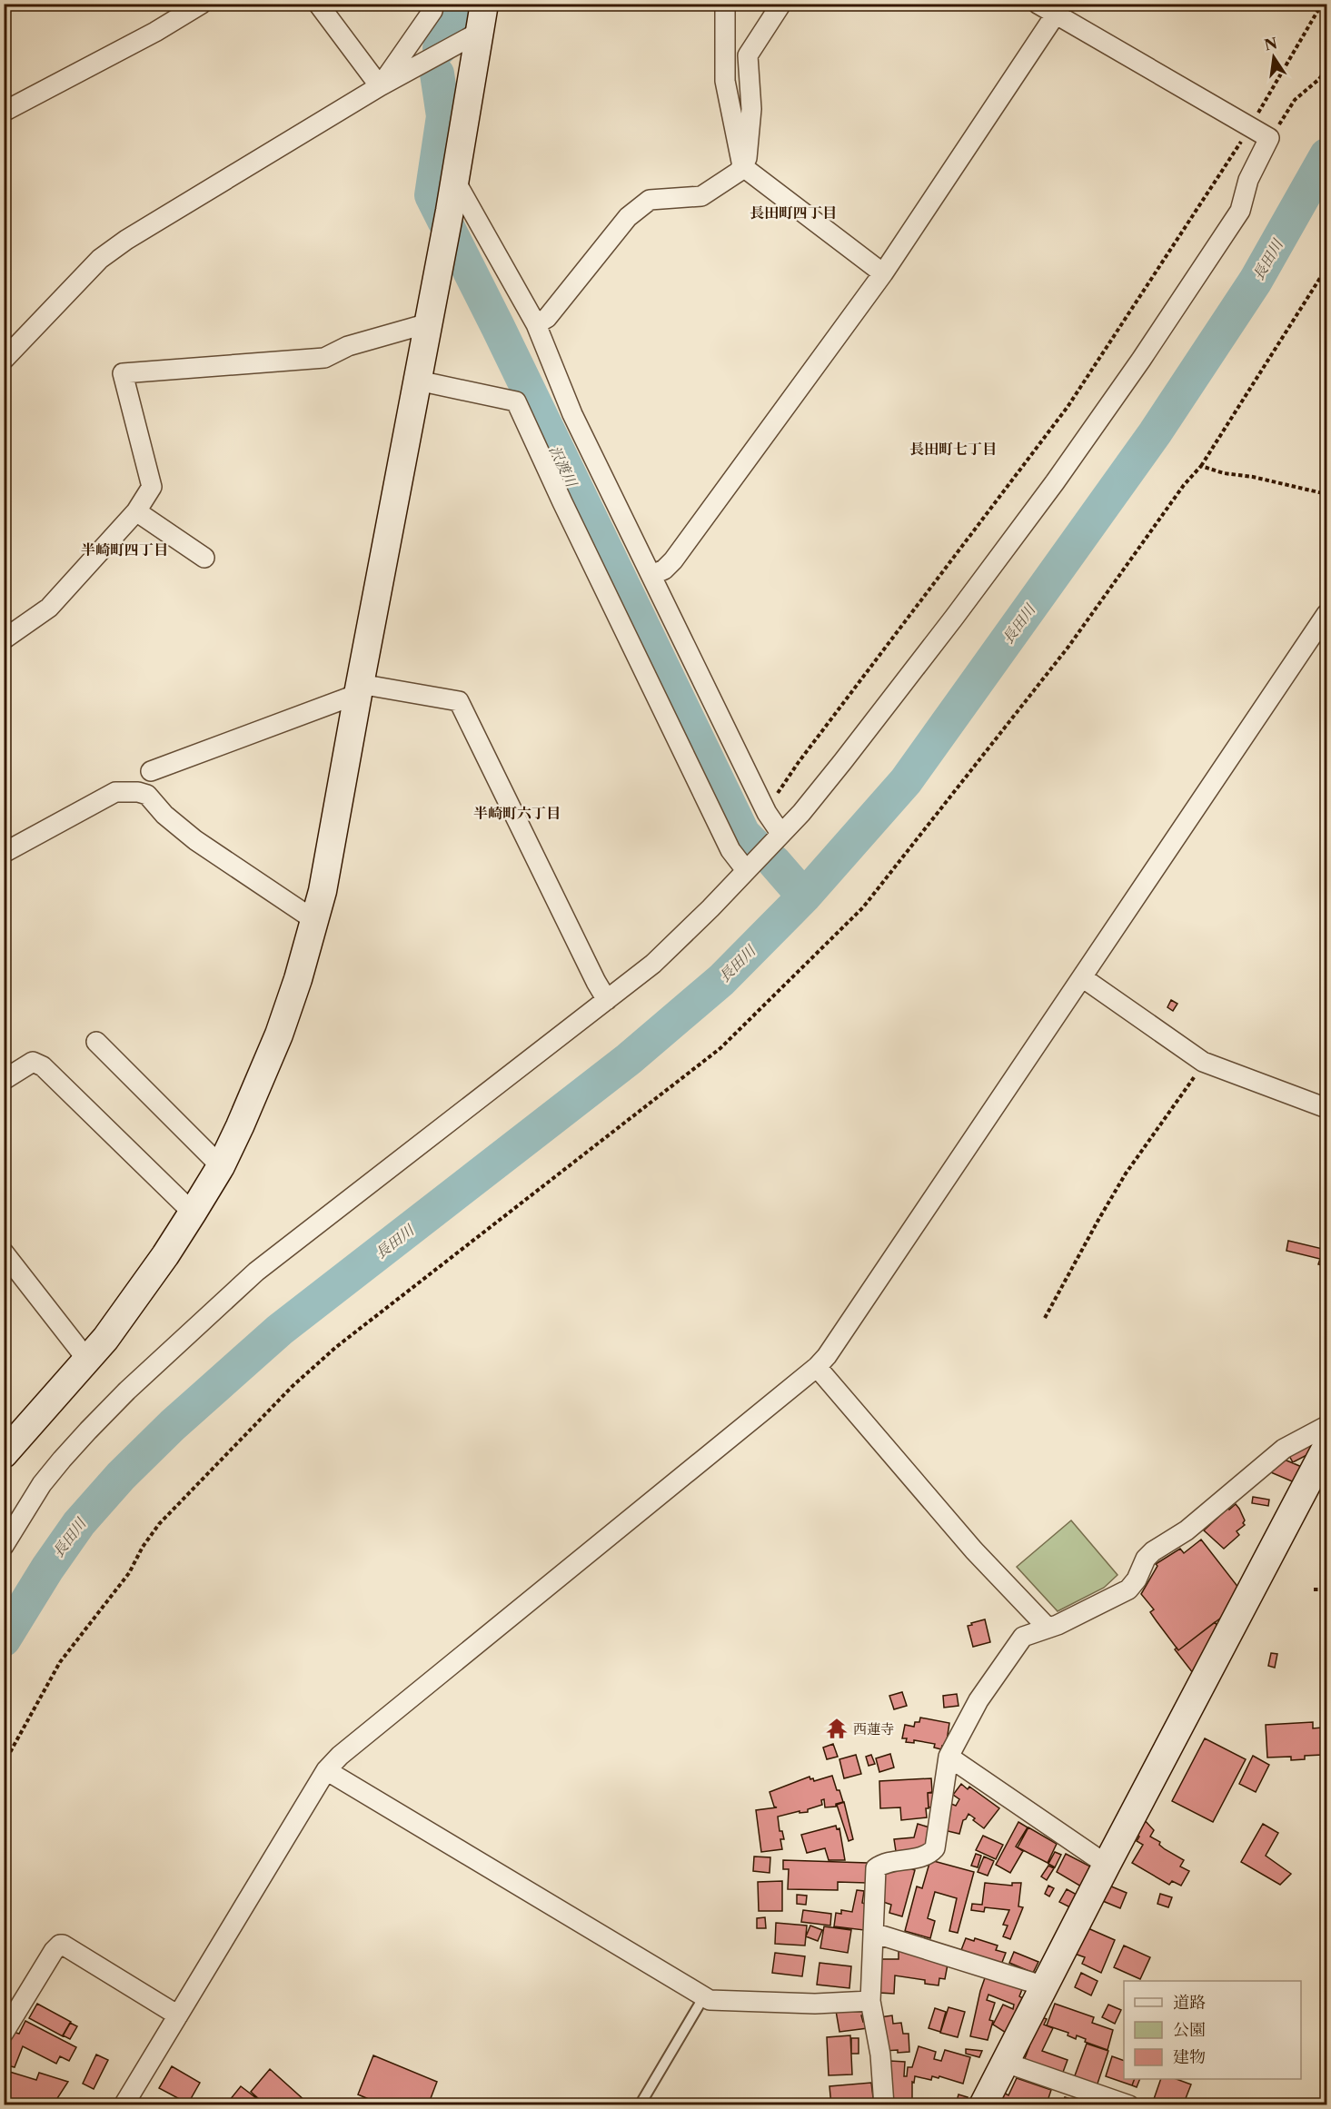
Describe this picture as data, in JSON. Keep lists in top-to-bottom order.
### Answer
{
  "districts": [
    "長田町四丁目",
    "長田町七丁目",
    "半崎町四丁目",
    "半崎町六丁目"
  ],
  "water": ["長田川", "沢渡川"],
  "places": {
    "temple": ["西蓮寺"]
  },
  "legend": ["道路", "公園", "建物"],
  "north": "top"
}
